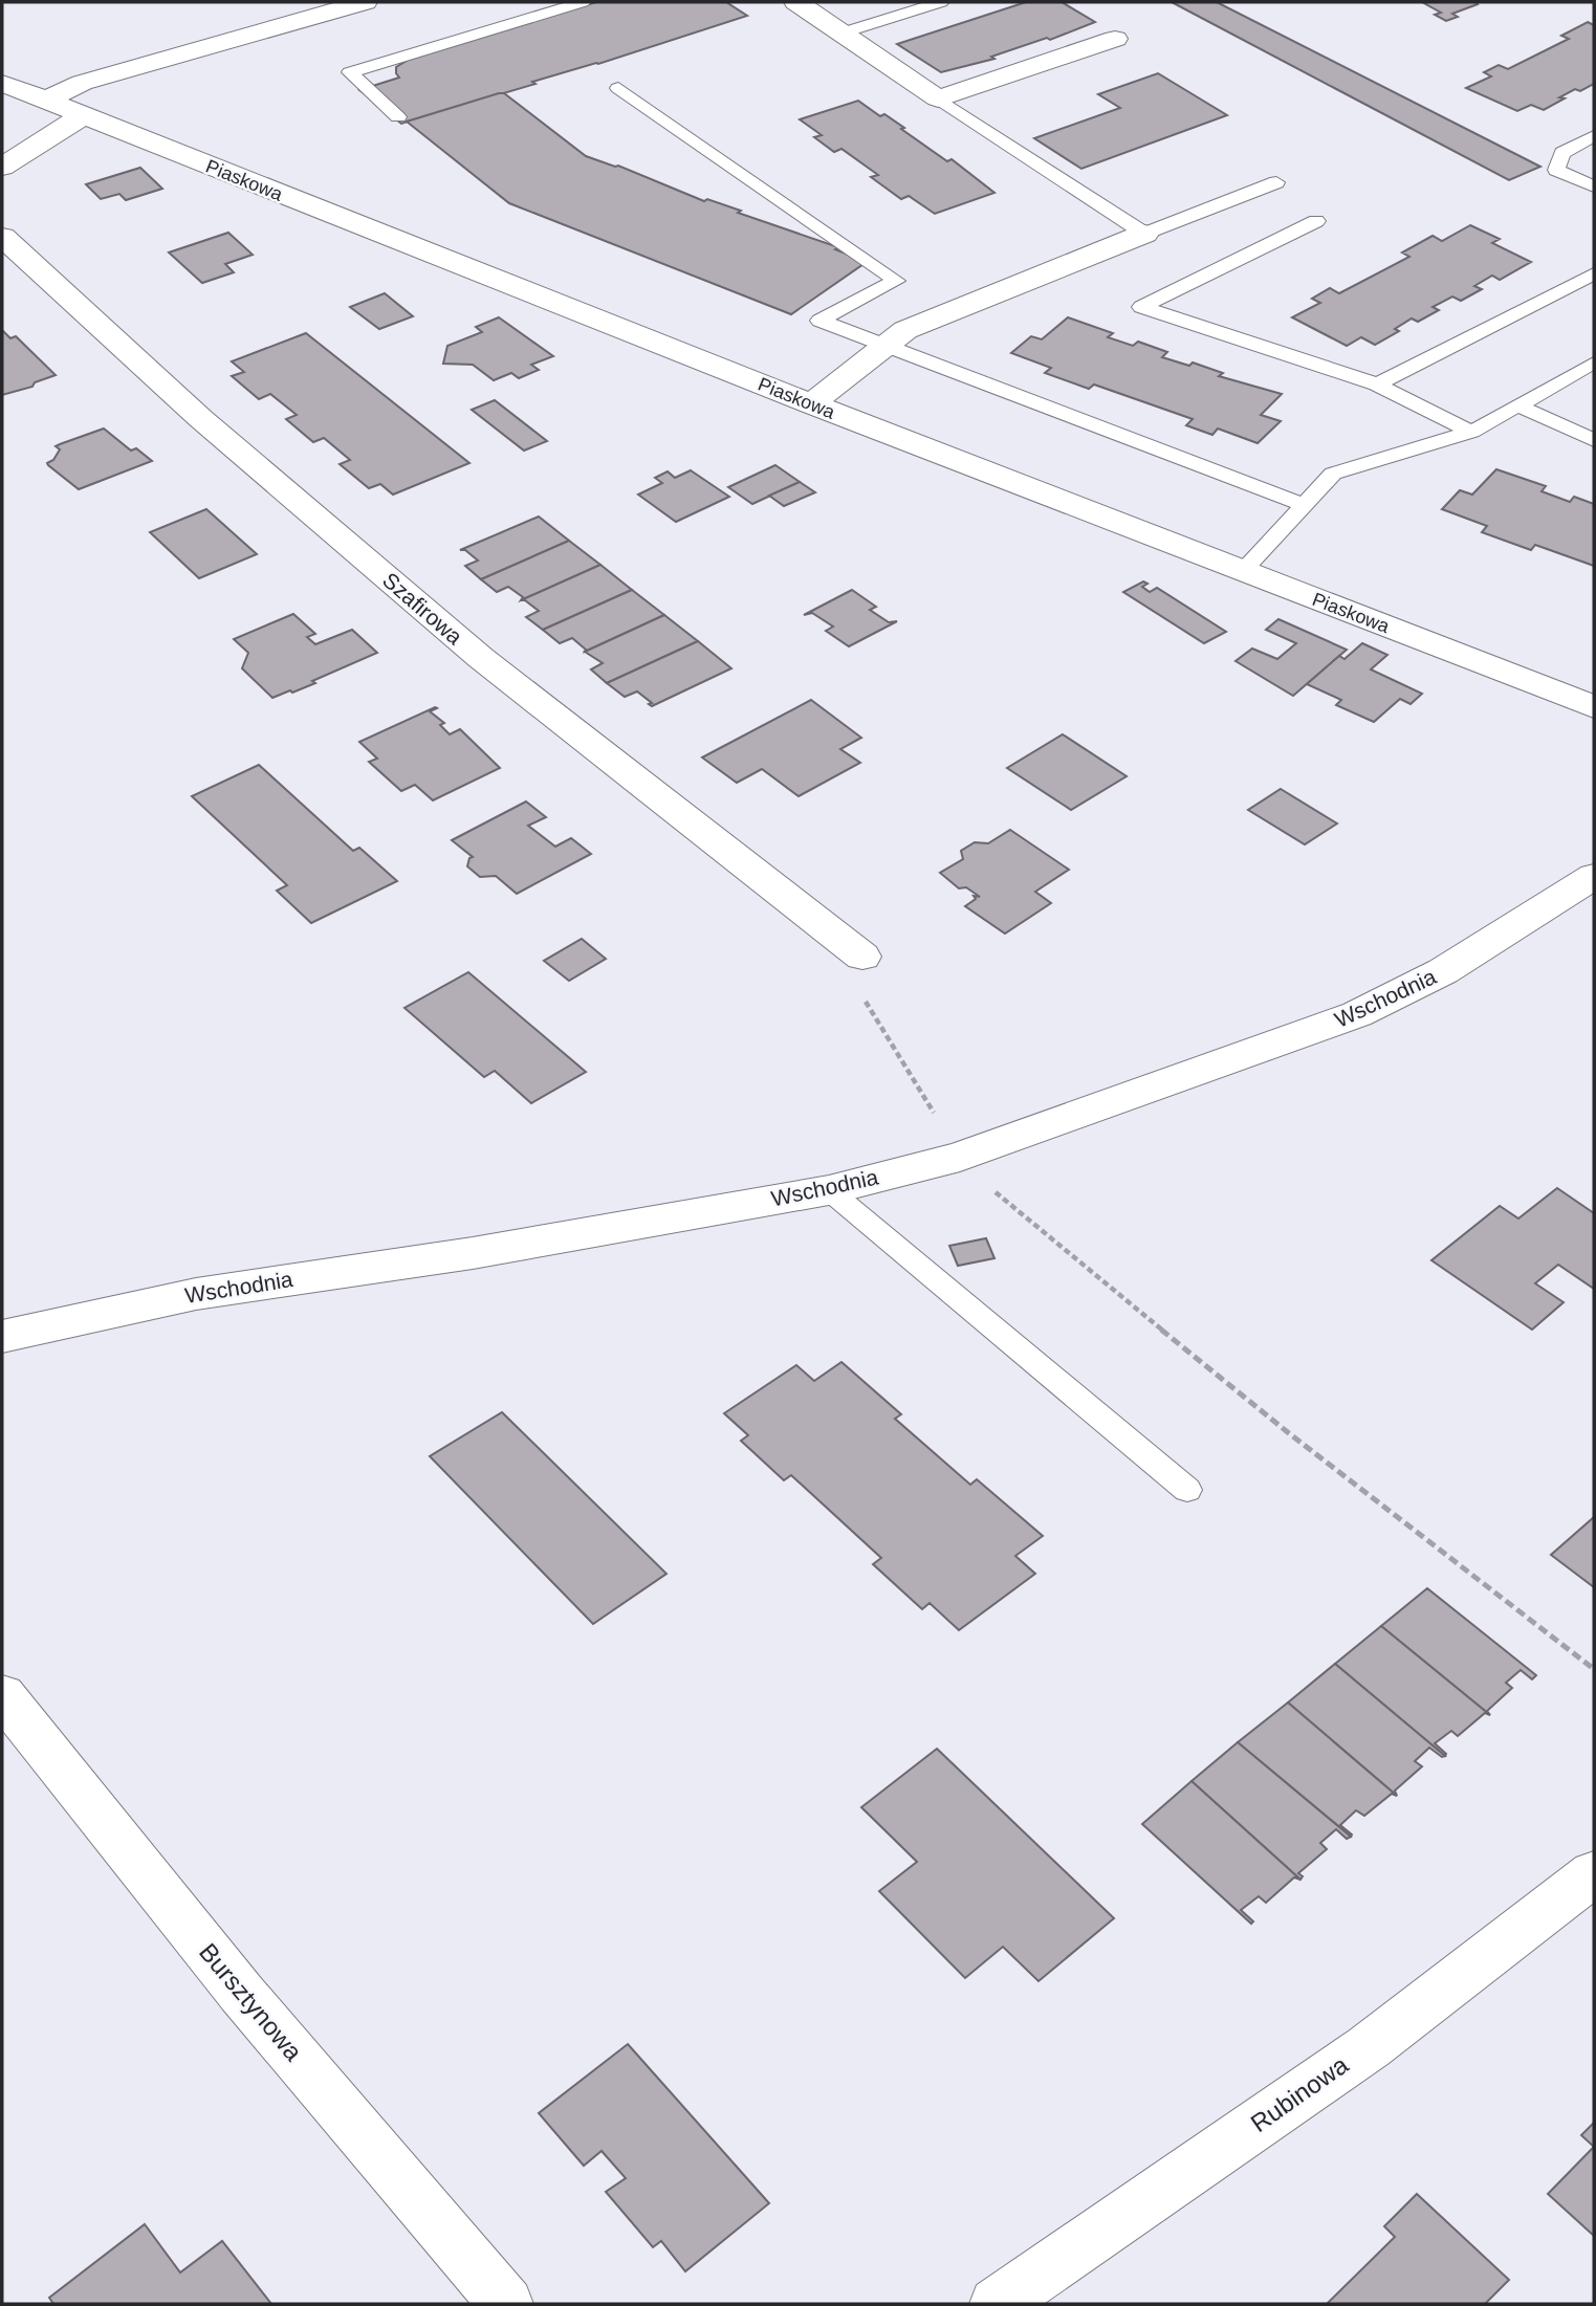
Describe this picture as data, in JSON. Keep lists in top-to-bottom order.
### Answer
{
  "streets": {
    "street": [
      "Piaskowa",
      "Szafirowa",
      "Wschodnia",
      "Bursztynowa",
      "Rubinowa"
    ]
  }
}
